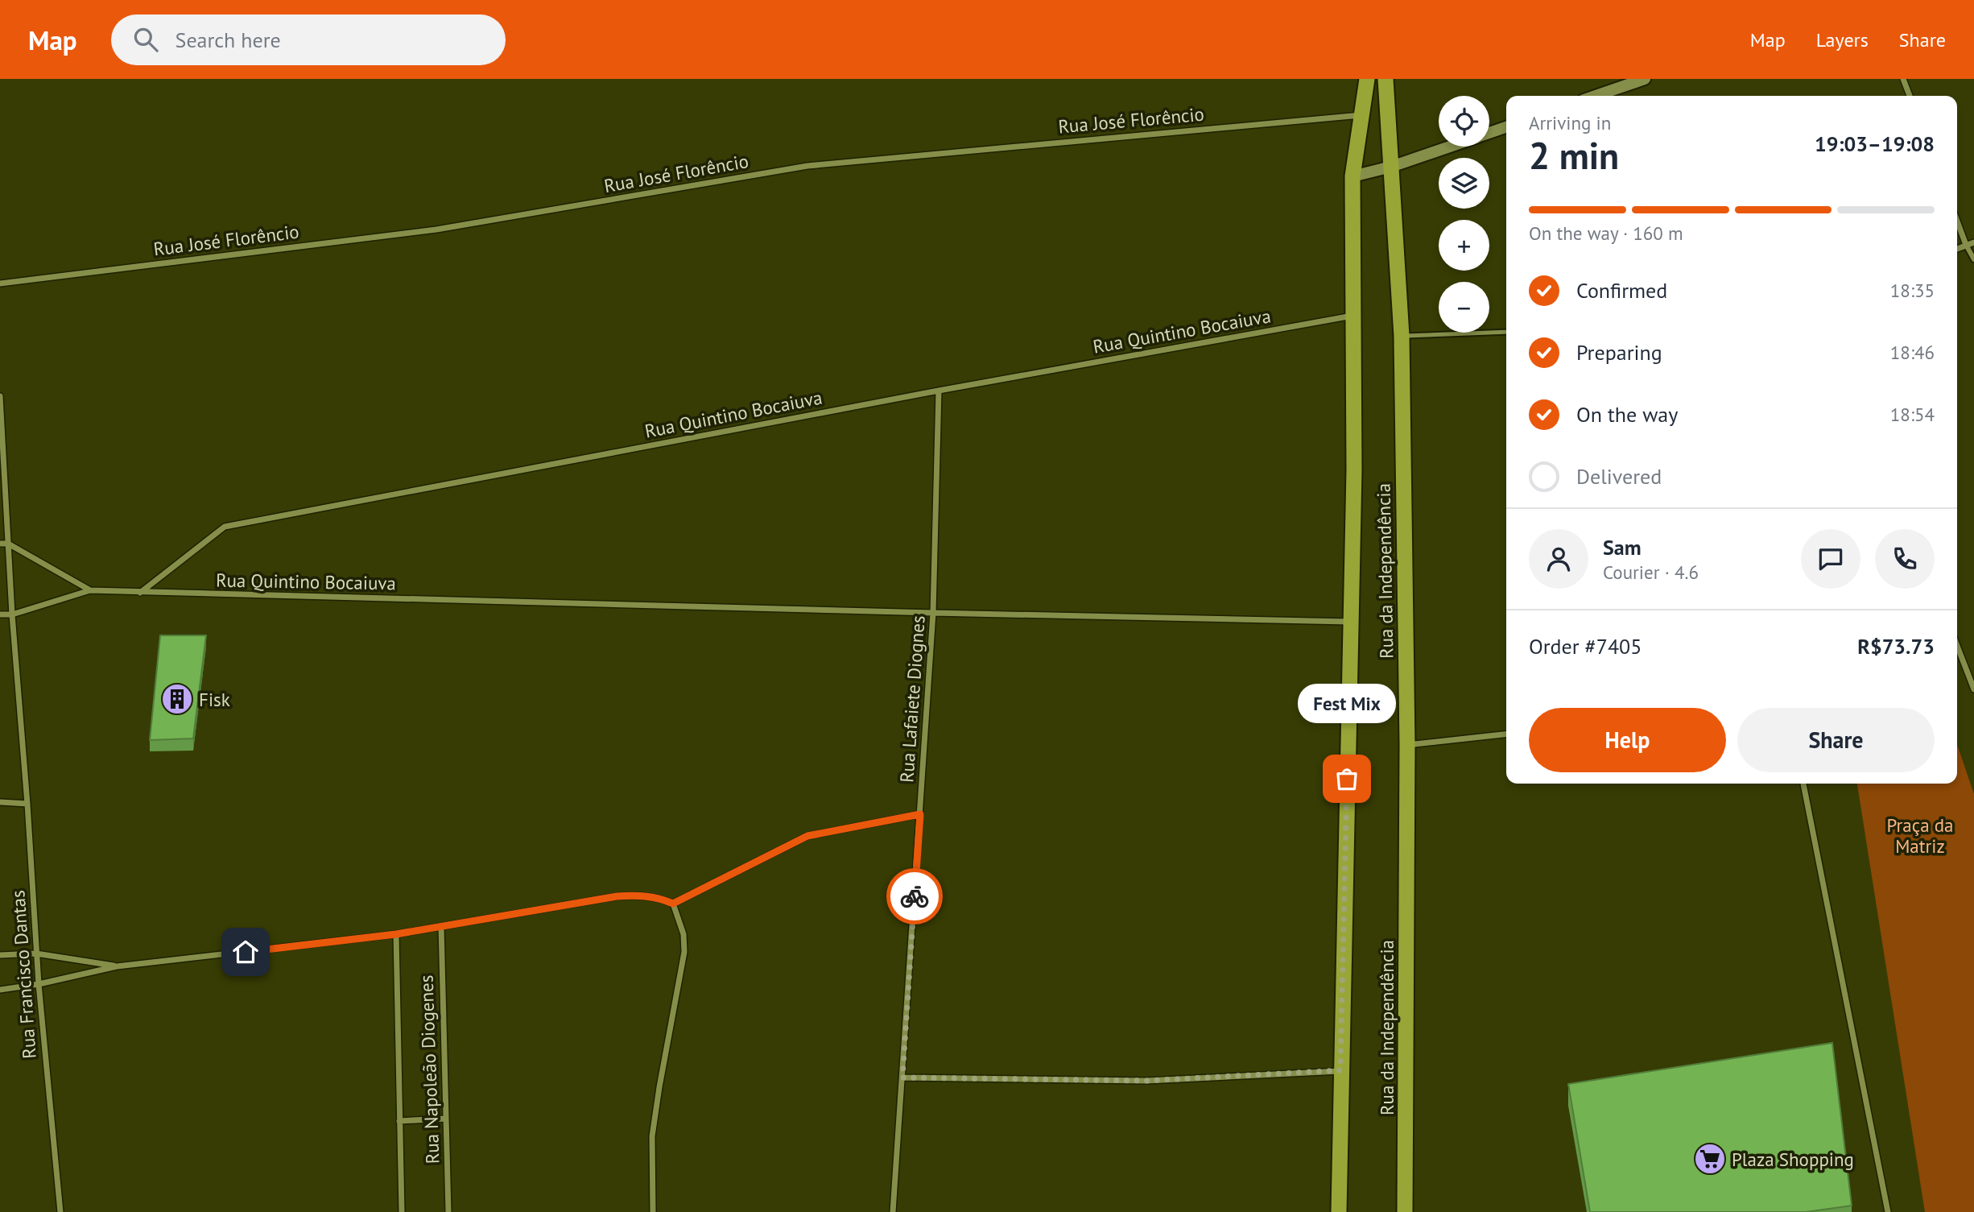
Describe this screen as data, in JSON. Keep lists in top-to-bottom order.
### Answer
{
  "streets": {
    "highway": ["Rua da Independência"],
    "street": [
      "Rua José Florêncio",
      "Rua Quintino Bocaiuva",
      "Rua Lafaiete Diognes",
      "Rua Francisco Dantas",
      "Rua Napoleão Diogenes"
    ]
  },
  "crossings": [
    ["Rua José Florêncio", "Rua da Independência"],
    ["Rua Quintino Bocaiuva", "Rua da Independência"],
    ["Rua Quintino Bocaiuva", "Rua Lafaiete Diognes"],
    ["Rua Quintino Bocaiuva", "Rua Francisco Dantas"]
  ],
  "parks": ["Praça da Matriz"],
  "places": {
    "building": ["Fisk"],
    "other": ["Fest Mix"],
    "supermarket": ["Plaza Shopping"]
  },
  "page": {
    "header": "Map",
    "search": "Search here",
    "nav": ["Map", "Layers", "Share"],
    "map_buttons": ["+", "−"],
    "heading": ["2 min", "Arriving in", "19:03–19:08"],
    "panel": [
      "Sam",
      "Courier · 4.6",
      "Order #7405",
      "R$73.73"
    ],
    "bar": "On the way · 160 m",
    "list": [
      ["Confirmed", "18:35"],
      ["Preparing", "18:46"],
      ["On the way", "18:54"],
      "Delivered"
    ],
    "bubble": "Fest Mix",
    "buttons": ["Help", "Share"]
  }
}
